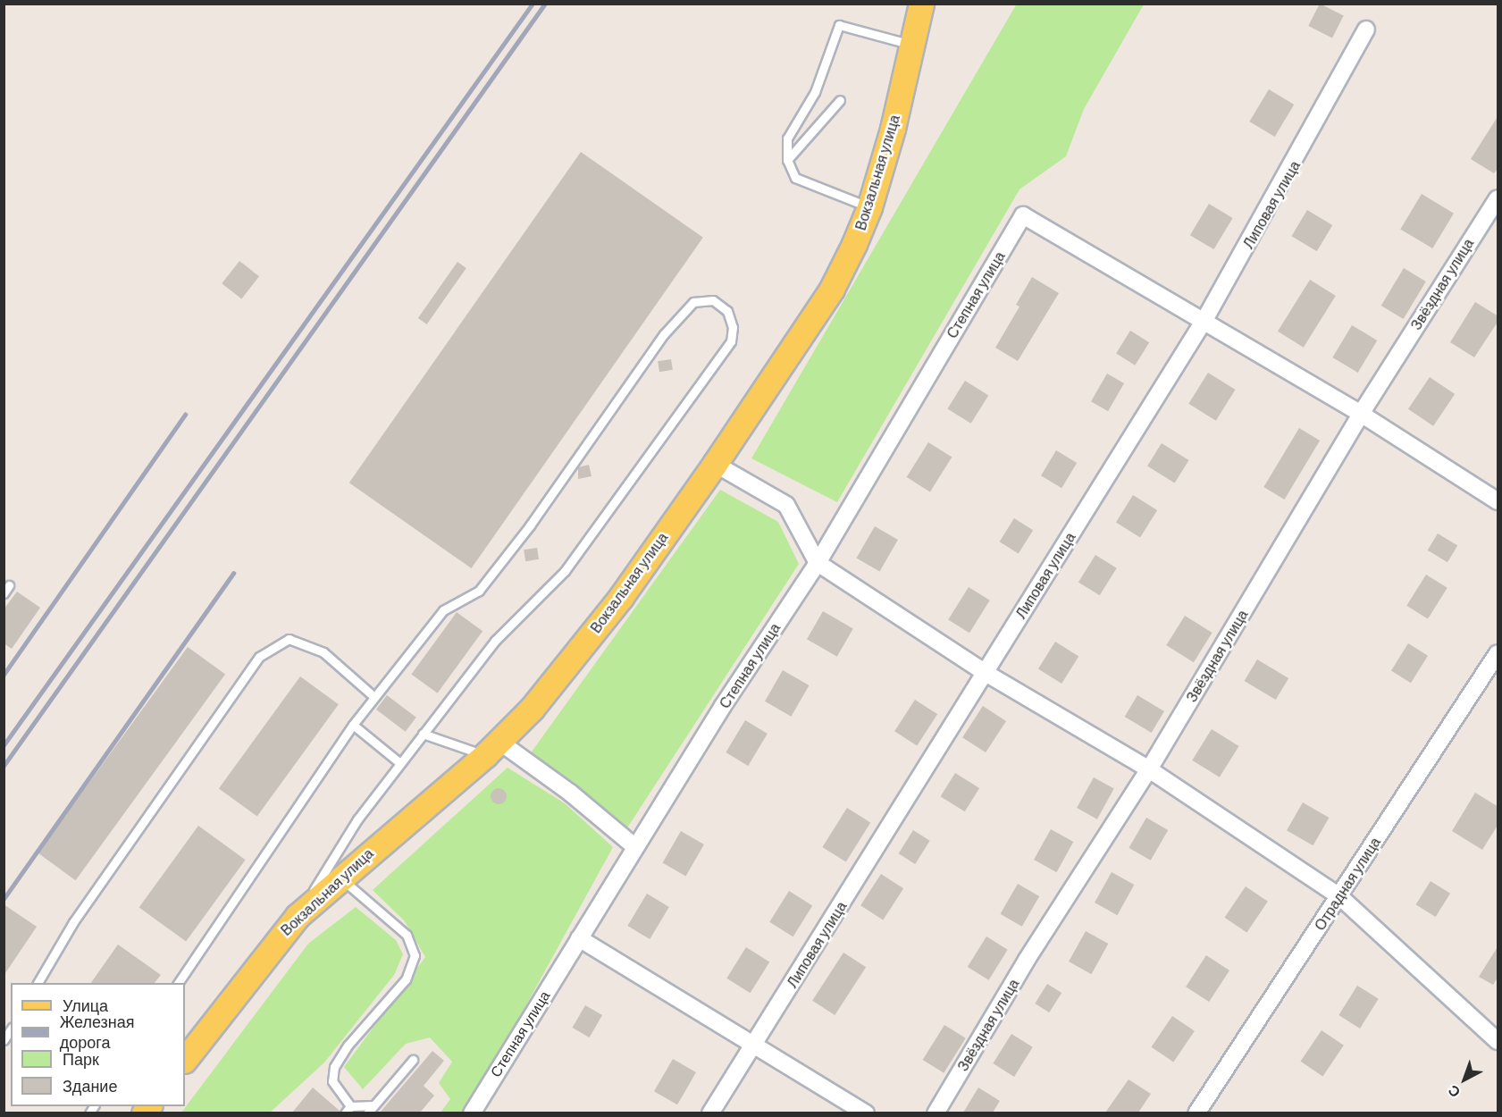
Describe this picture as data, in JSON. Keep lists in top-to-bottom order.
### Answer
{
  "streets": {
    "main road": ["Вокзальная улица"],
    "street": [
      "Липовая улица",
      "Звёздная улица",
      "Степная улица",
      "Отрадная улица"
    ]
  },
  "crossings": [
    ["Липовая улица", "Степная улица"]
  ],
  "legend": [
    "Улица",
    "Железная дорога",
    "Парк",
    "Здание"
  ],
  "north": "bottom left"
}
